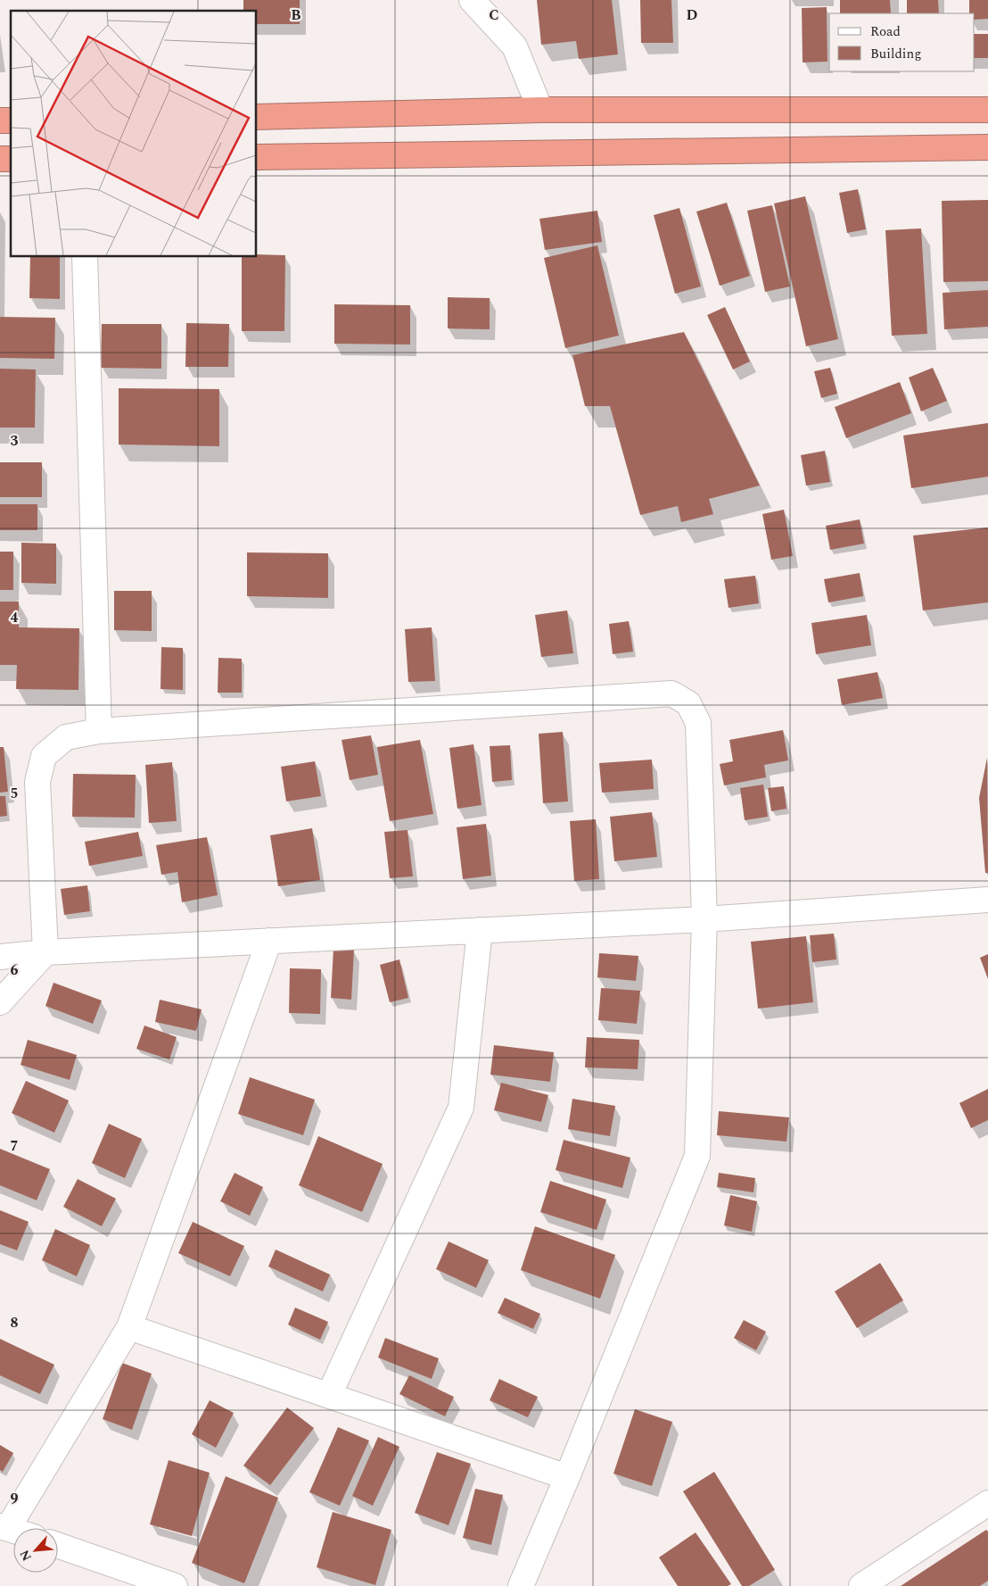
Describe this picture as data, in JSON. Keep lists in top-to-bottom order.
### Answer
{
  "legend": ["Road", "Building"],
  "north": "bottom left",
  "grid": {
    "columns": ["B", "C", "D"],
    "rows": [
      "3",
      "4",
      "5",
      "6",
      "7",
      "8",
      "9"
    ]
  }
}
